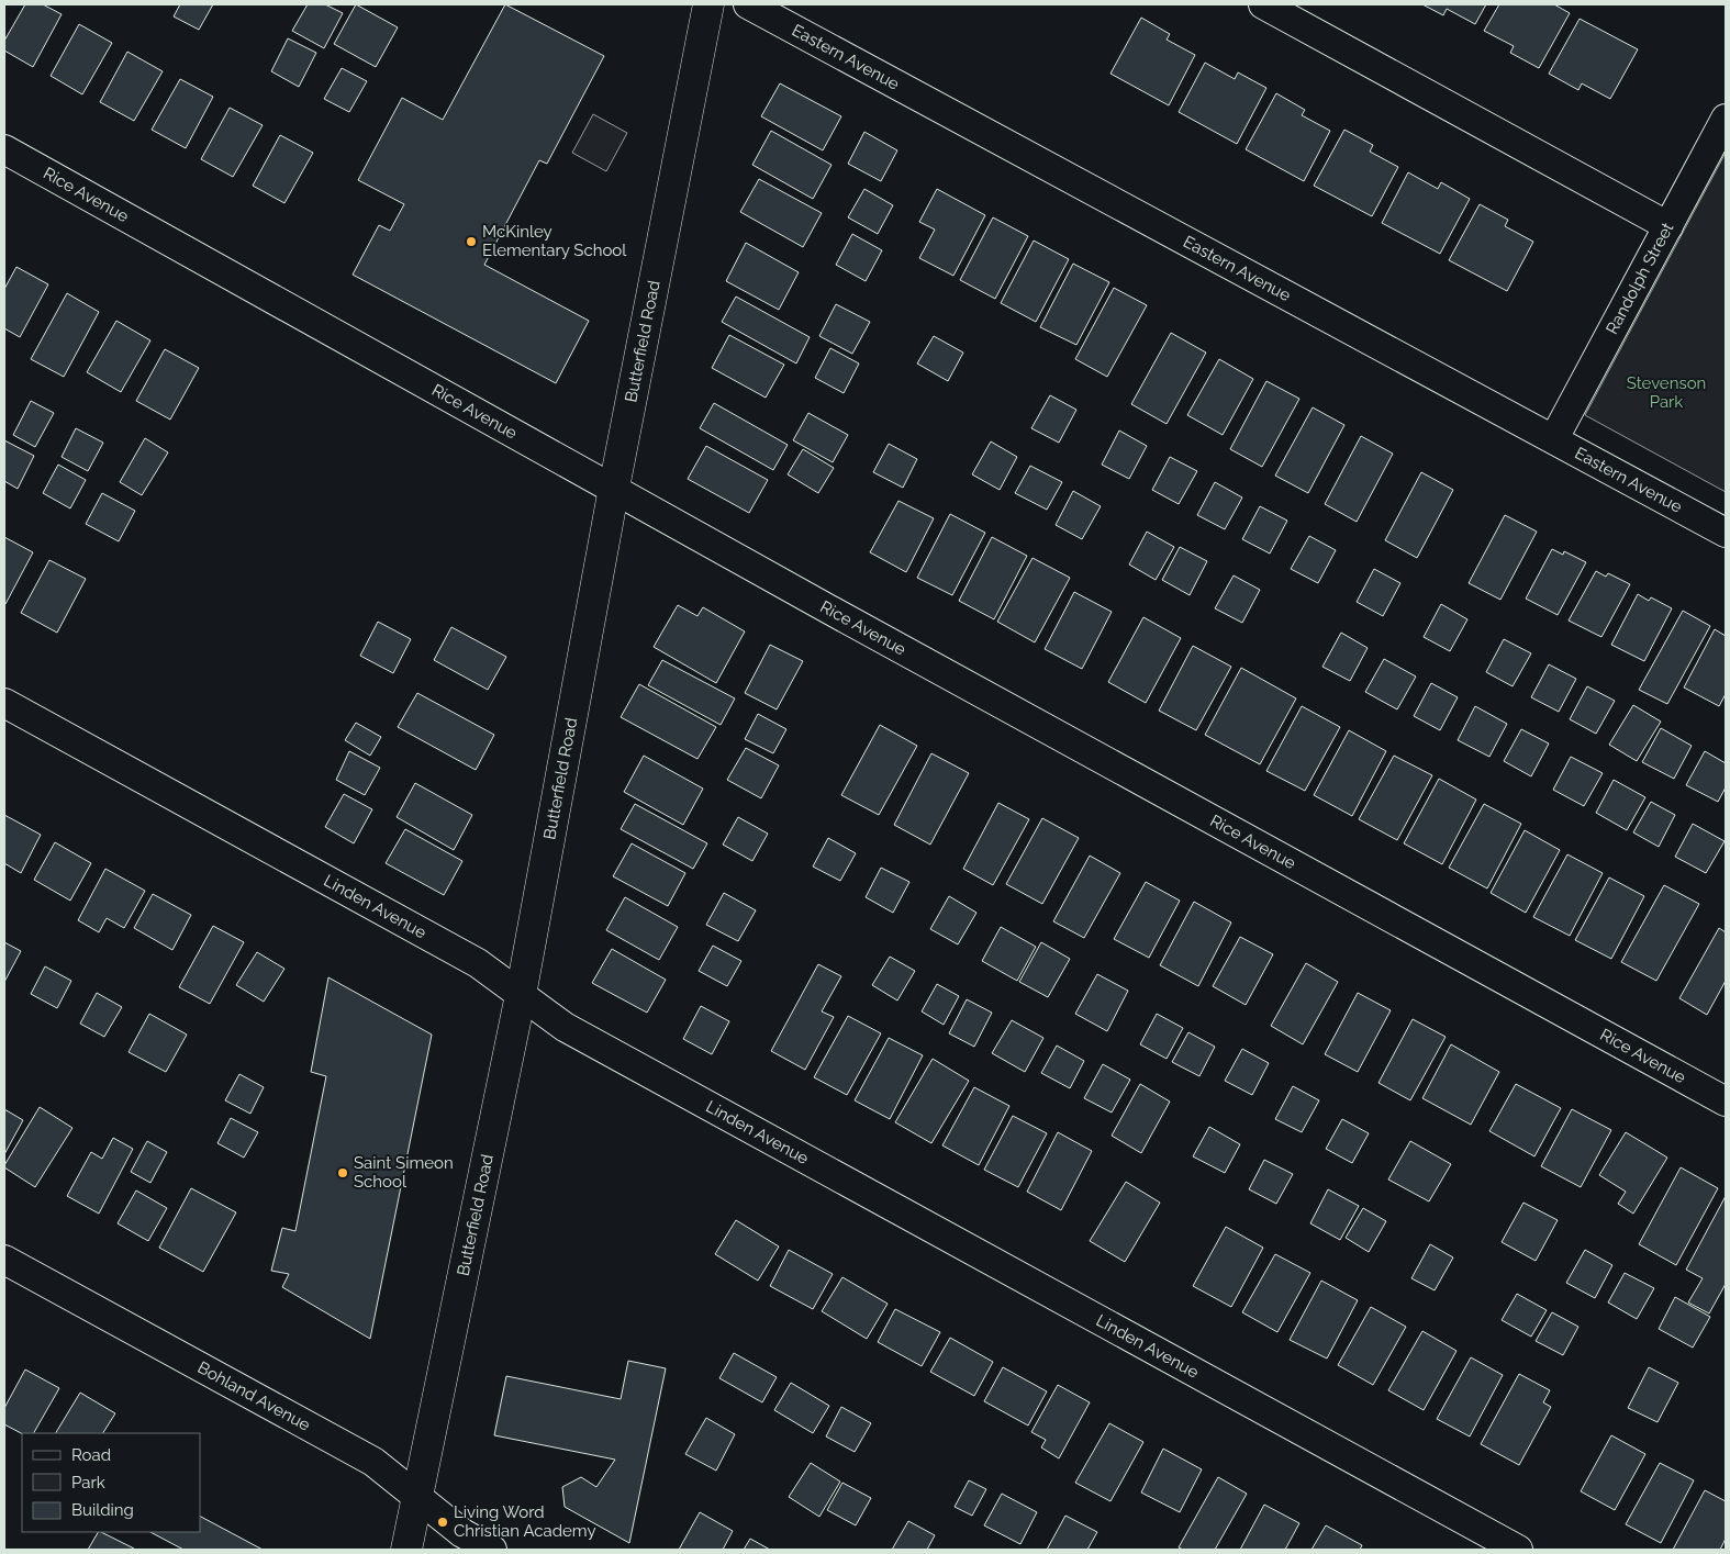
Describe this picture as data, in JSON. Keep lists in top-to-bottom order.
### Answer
{
  "streets": {
    "main road": ["Butterfield Road"],
    "street": [
      "Eastern Avenue",
      "Rice Avenue",
      "Randolph Street",
      "Linden Avenue",
      "Bohland Avenue"
    ]
  },
  "crossings": [
    ["Eastern Avenue", "Randolph Street"],
    ["Rice Avenue", "Butterfield Road"],
    ["Butterfield Road", "Linden Avenue"],
    ["Butterfield Road", "Bohland Avenue"]
  ],
  "parks": ["Stevenson Park"],
  "places": ["McKinley Elementary School", "Saint Simeon School", "Living Word Christian Academy"],
  "legend": ["Road", "Park", "Building"]
}
